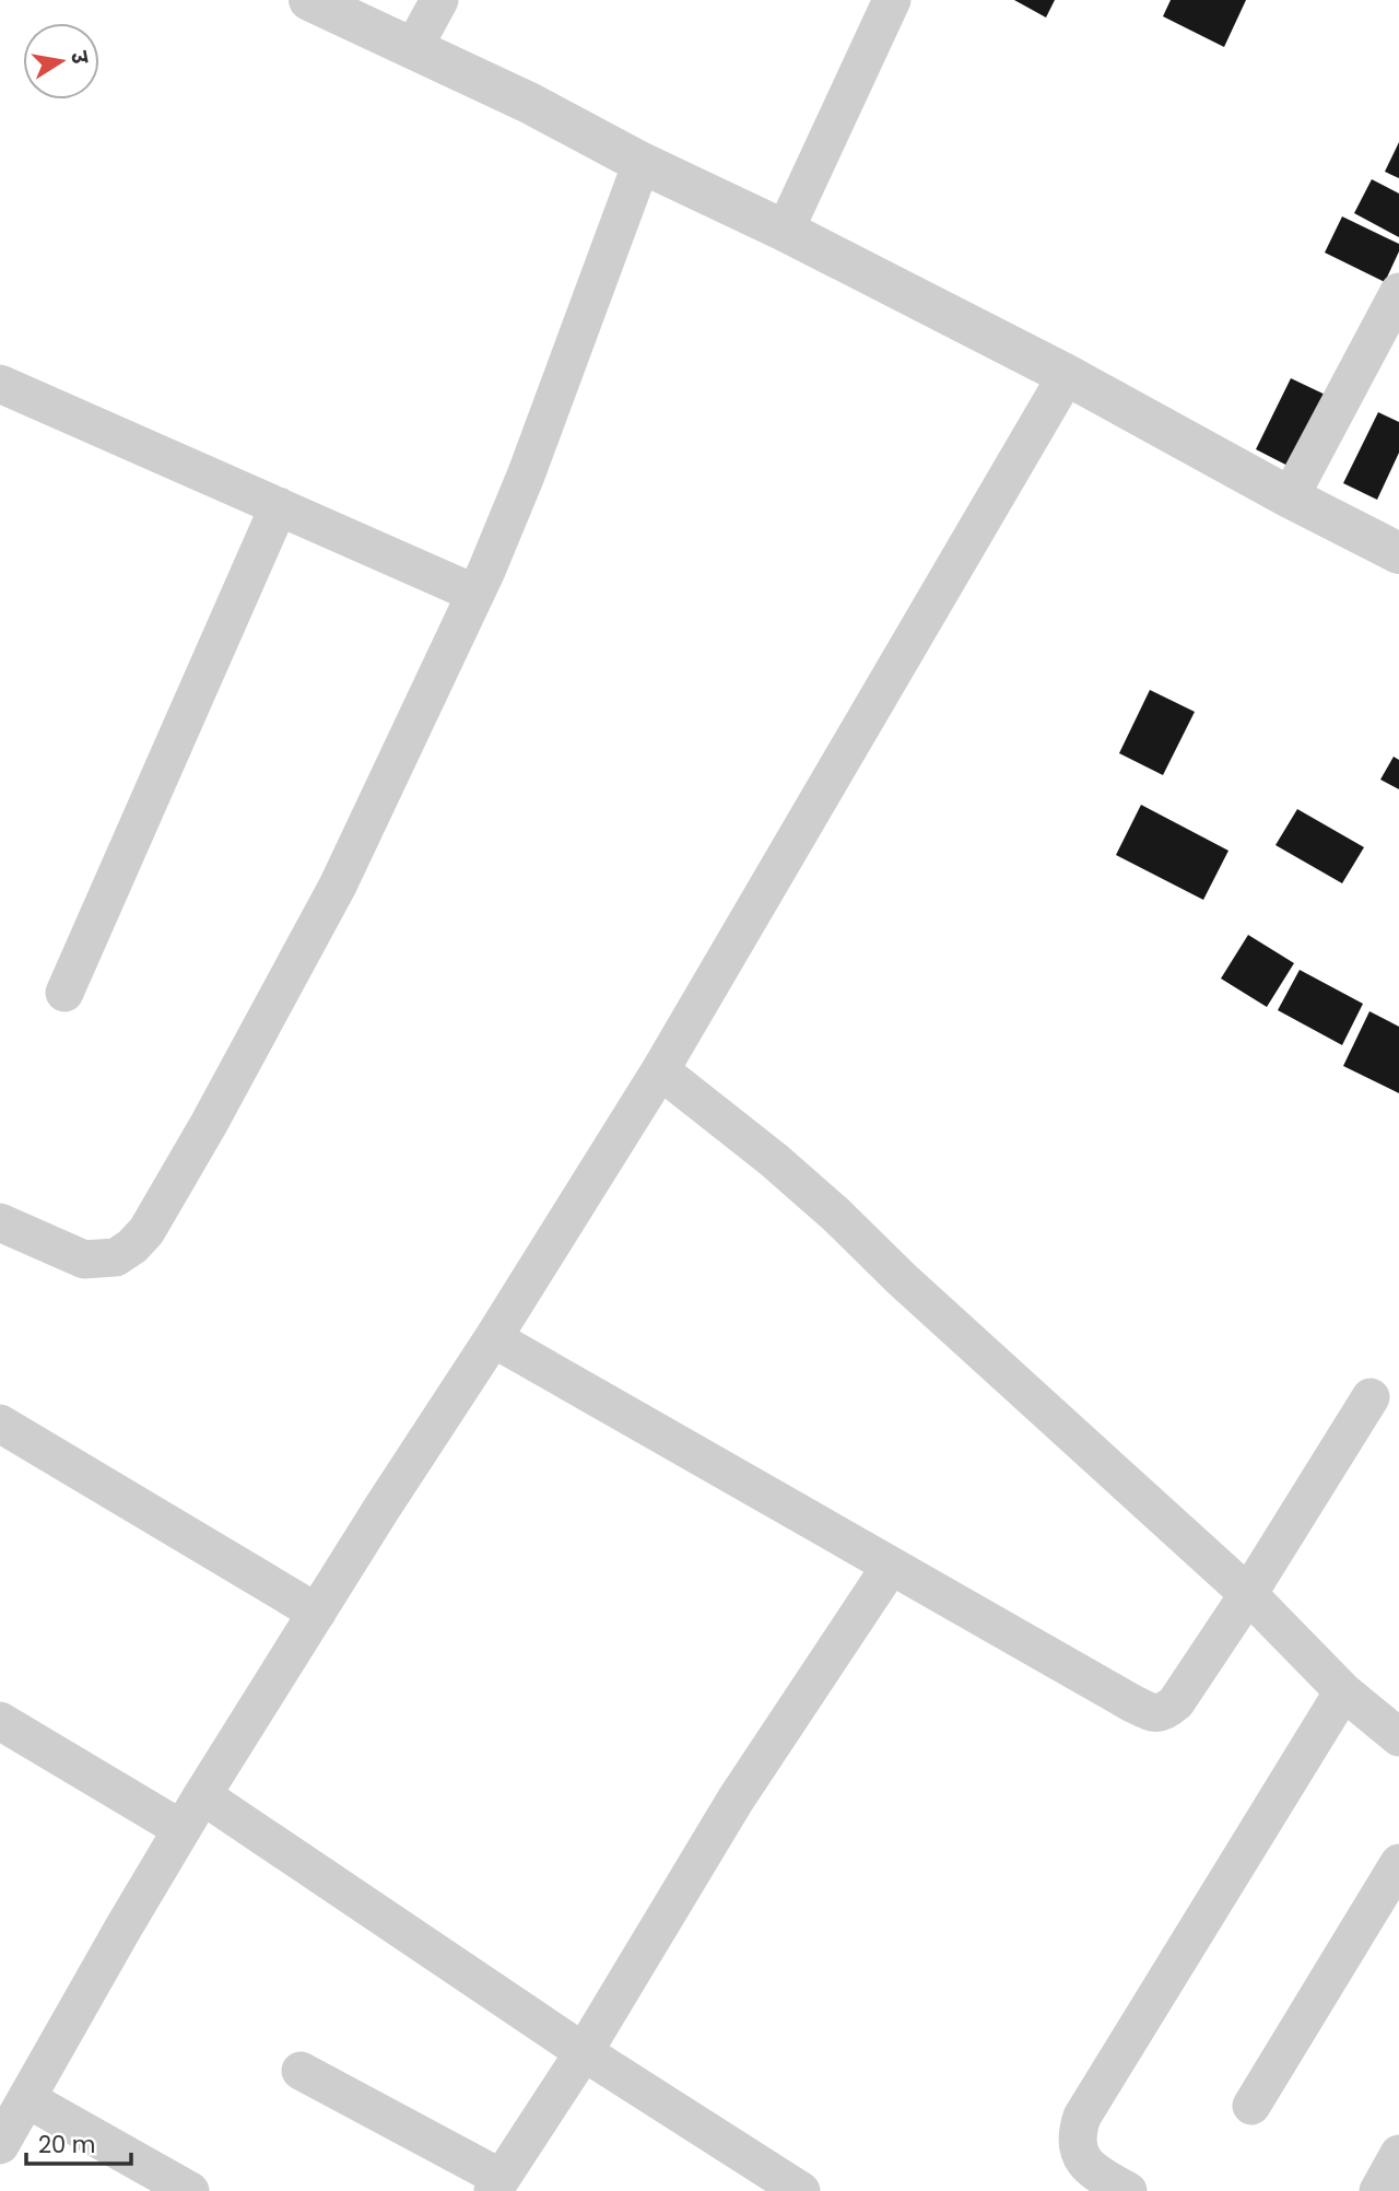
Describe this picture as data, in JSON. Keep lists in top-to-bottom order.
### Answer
{
  "scale_bar": "20 m",
  "north": "right"
}
